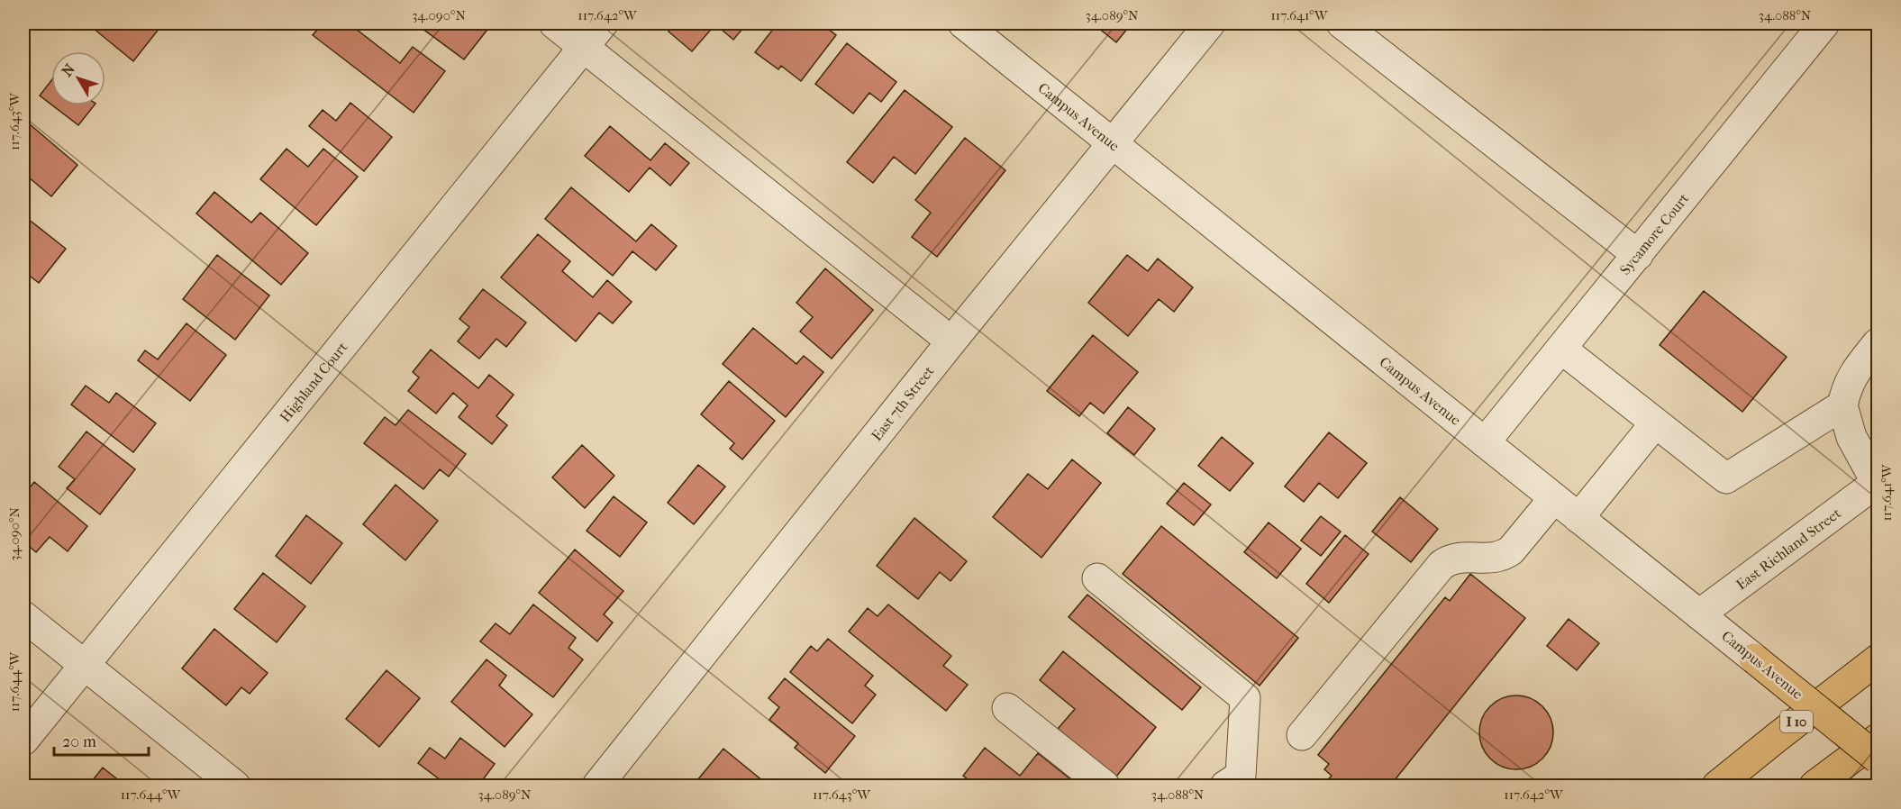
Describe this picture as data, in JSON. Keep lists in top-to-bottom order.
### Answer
{
  "streets": {
    "main road": ["Campus Avenue", "I 10"],
    "street": [
      "Sycamore Court",
      "Highland Court",
      "East 7th Street",
      "East Richland Street"
    ]
  },
  "crossings": [
    ["Campus Avenue", "Sycamore Court"],
    ["Campus Avenue", "East 7th Street"],
    ["Campus Avenue", "East Richland Street"]
  ],
  "scale_bar": "20 m",
  "north": "top left",
  "coordinates": [
    "34.090°N",
    "117.642°W",
    "34.089°N",
    "117.641°W",
    "34.088°N",
    "117.643°W",
    "117.644°W"
  ]
}
